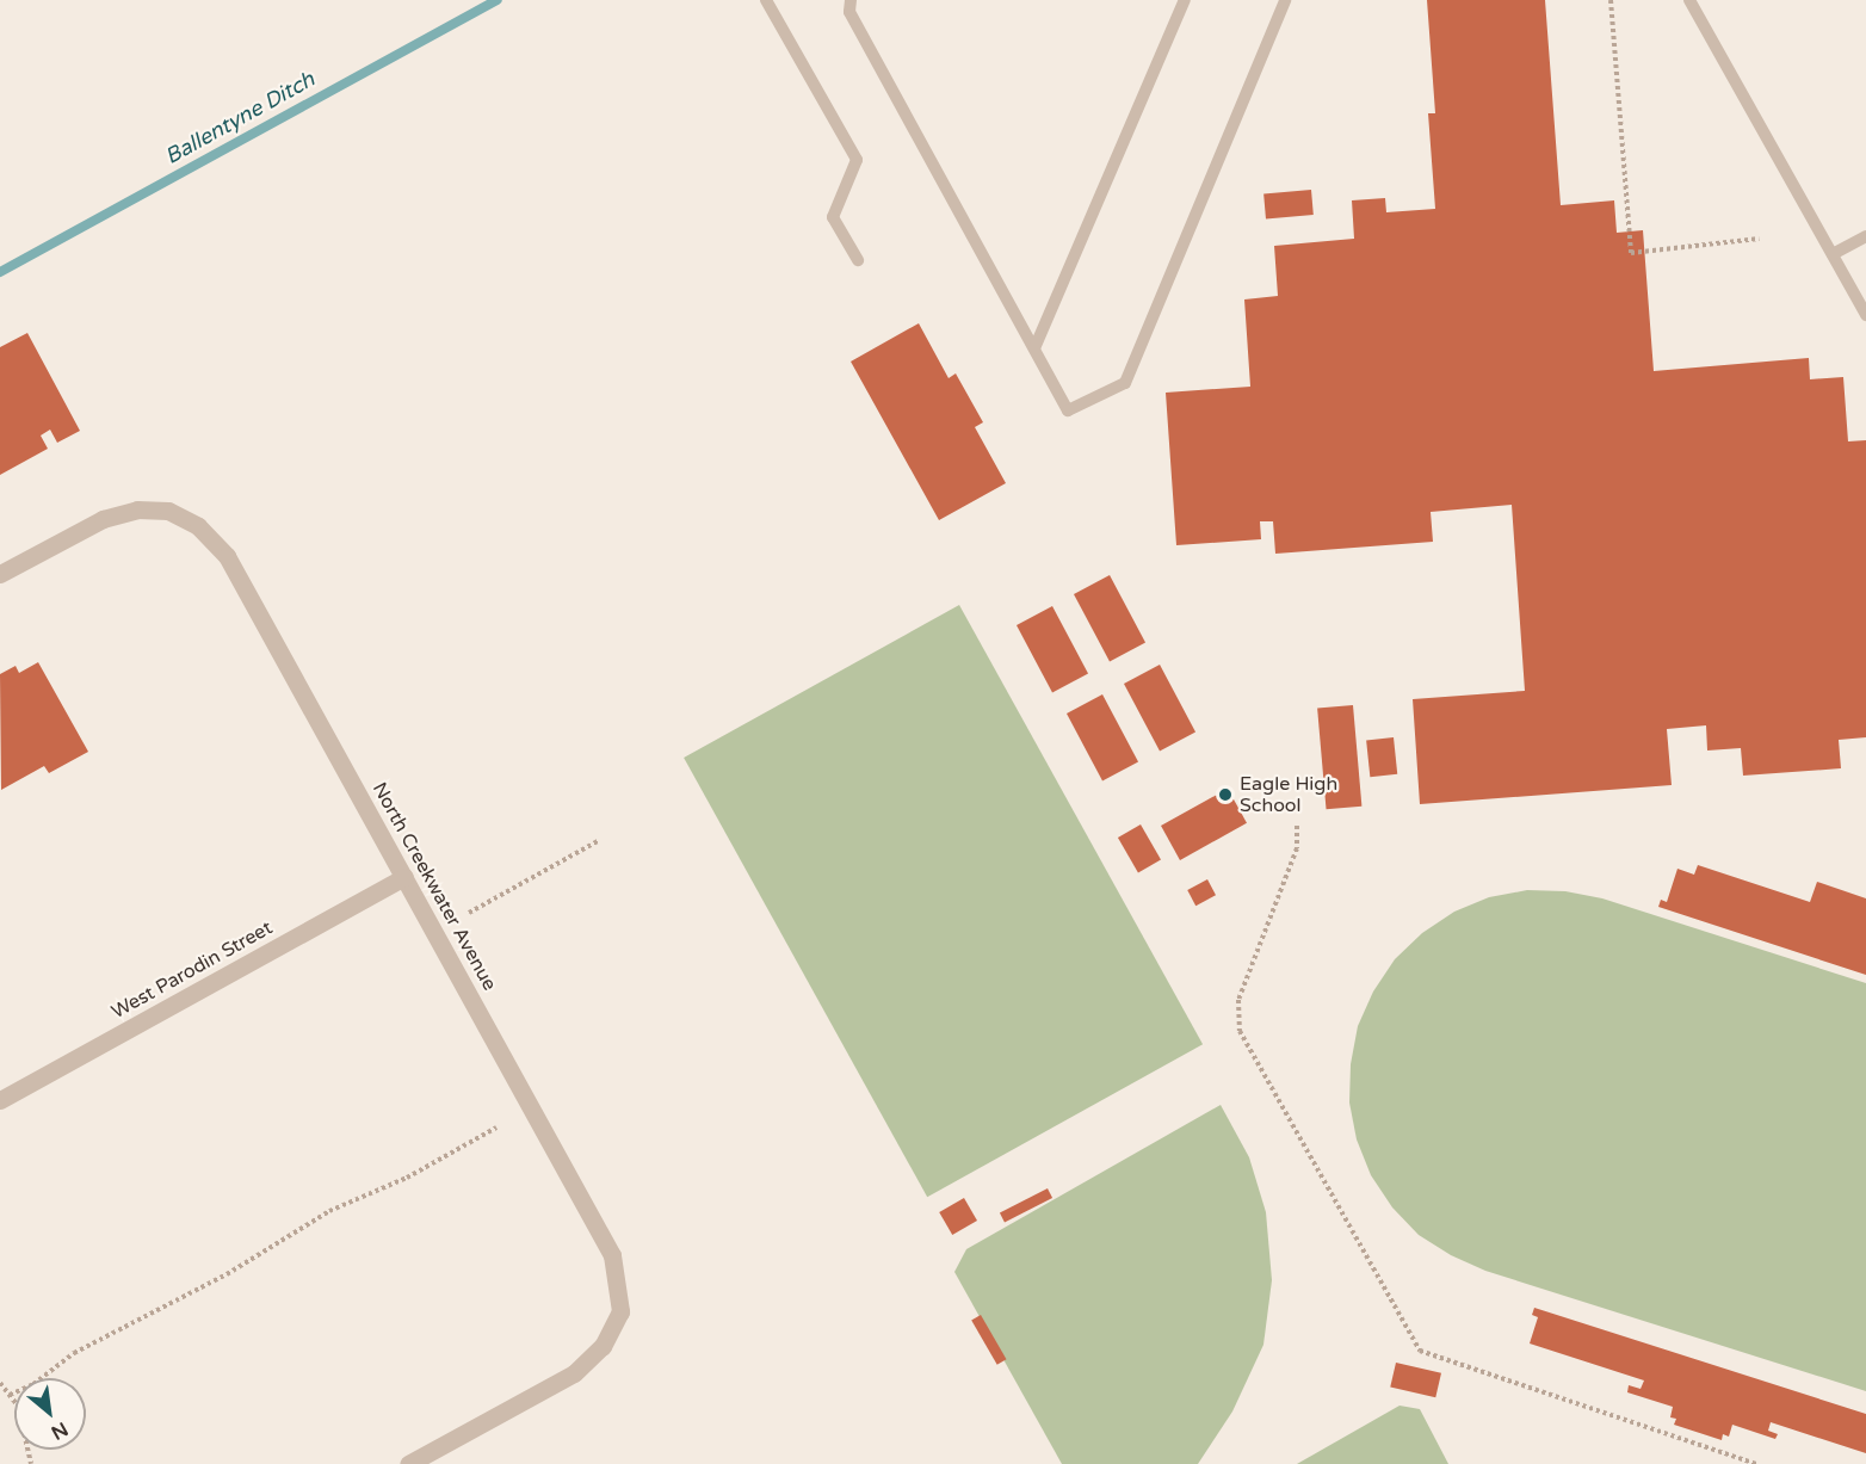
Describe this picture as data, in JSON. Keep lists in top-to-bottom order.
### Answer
{
  "streets": {
    "street": ["North Creekwater Avenue", "West Parodin Street"]
  },
  "crossings": [
    ["North Creekwater Avenue", "West Parodin Street"]
  ],
  "water": ["Ballentyne Ditch"],
  "places": ["Eagle High School"],
  "north": "bottom right"
}
